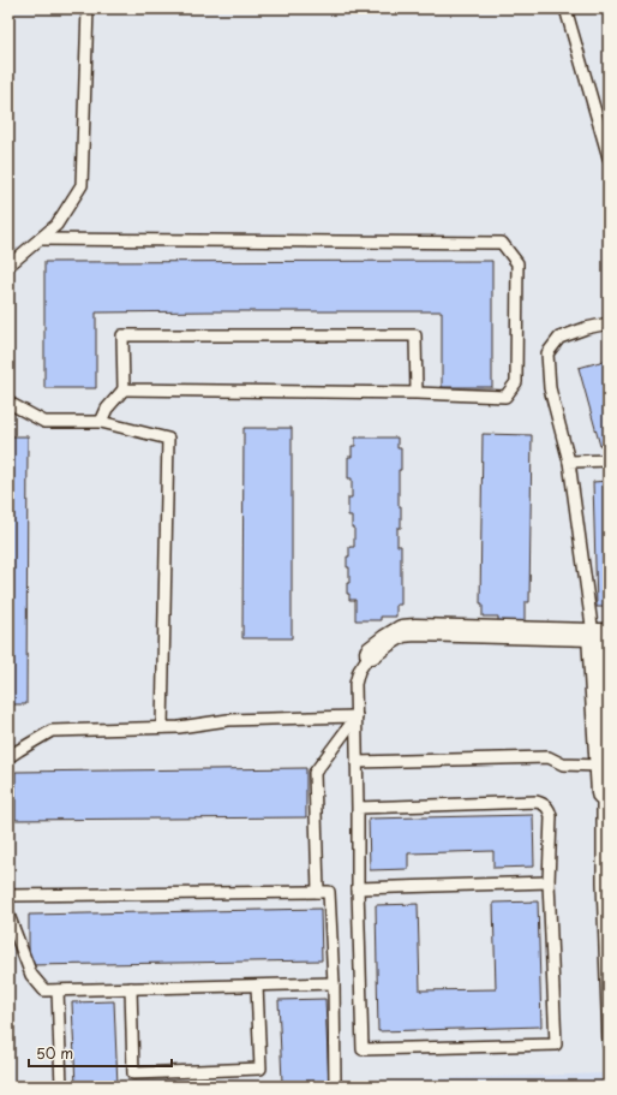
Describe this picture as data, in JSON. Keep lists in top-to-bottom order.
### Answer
{
  "scale_bar": "50 m"
}
